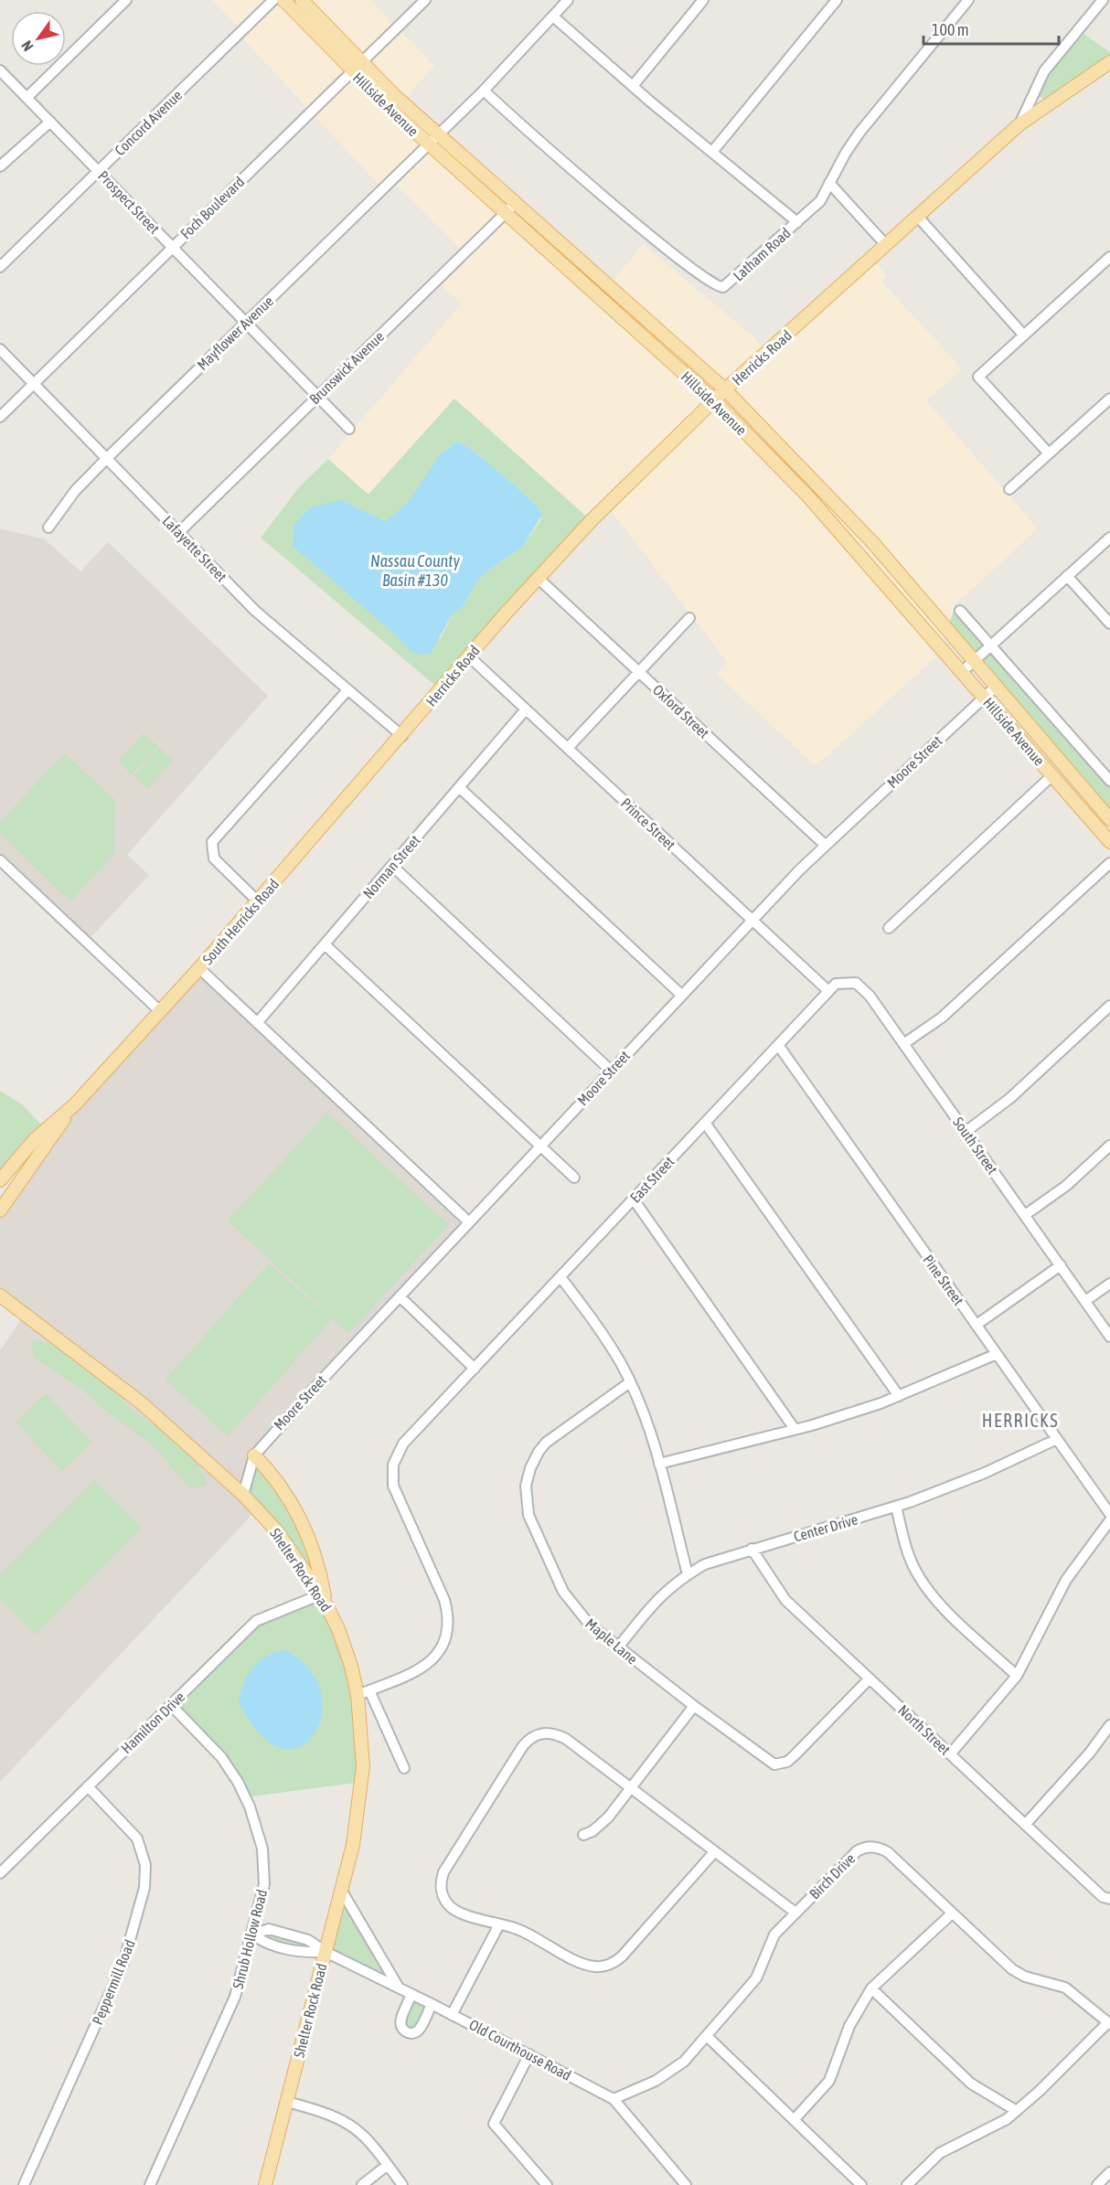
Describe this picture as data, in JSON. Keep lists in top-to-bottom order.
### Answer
{
  "streets": {
    "main road": [
      "Hillside Avenue",
      "Herricks Road",
      "South Herricks Road",
      "Shelter Rock Road"
    ],
    "street": [
      "Concord Avenue",
      "Prospect Street",
      "Foch Boulevard",
      "Latham Road",
      "Mayflower Avenue",
      "Brunswick Avenue",
      "Lafayette Street",
      "Oxford Street",
      "Moore Street",
      "Prince Street",
      "Norman Street",
      "South Street",
      "East Street",
      "Pine Street",
      "Center Drive",
      "Maple Lane",
      "Hamilton Drive",
      "North Street",
      "Birch Drive",
      "Shrub Hollow Road",
      "Peppermill Road",
      "Old Courthouse Road"
    ]
  },
  "crossings": [
    ["Hillside Avenue", "Foch Boulevard"],
    ["Hillside Avenue", "Mayflower Avenue"],
    ["Hillside Avenue", "Herricks Road"],
    ["Hillside Avenue", "Brunswick Avenue"],
    ["Hillside Avenue", "Moore Street"],
    ["Concord Avenue", "Prospect Street"],
    ["Prospect Street", "Foch Boulevard"],
    ["Prospect Street", "Mayflower Avenue"],
    ["Prospect Street", "Brunswick Avenue"],
    ["Foch Boulevard", "Lafayette Street"],
    ["Latham Road", "Mayflower Avenue"],
    ["Mayflower Avenue", "Lafayette Street"],
    ["Herricks Road", "Lafayette Street"],
    ["Herricks Road", "Oxford Street"],
    ["Herricks Road", "Prince Street"],
    ["Herricks Road", "South Herricks Road"],
    ["Brunswick Avenue", "Lafayette Street"],
    ["Lafayette Street", "South Herricks Road"],
    ["Oxford Street", "Moore Street"],
    ["Moore Street", "Prince Street"],
    ["Moore Street", "Shelter Rock Road"],
    ["Prince Street", "Norman Street"],
    ["Prince Street", "South Street"],
    ["Prince Street", "East Street"],
    ["South Street", "East Street"],
    ["East Street", "Pine Street"],
    ["East Street", "Shelter Rock Road"],
    ["Pine Street", "Center Drive"],
    ["Center Drive", "Maple Lane"],
    ["Center Drive", "North Street"],
    ["Shelter Rock Road", "Hamilton Drive"],
    ["Shelter Rock Road", "Old Courthouse Road"],
    ["Maple Lane", "North Street"],
    ["Hamilton Drive", "Shrub Hollow Road"],
    ["Hamilton Drive", "Peppermill Road"],
    ["Birch Drive", "Old Courthouse Road"],
    ["Shrub Hollow Road", "Old Courthouse Road"]
  ],
  "districts": ["HERRICKS"],
  "water": ["Nassau County Basin #130"],
  "scale_bar": "100 m",
  "north": "bottom left"
}
